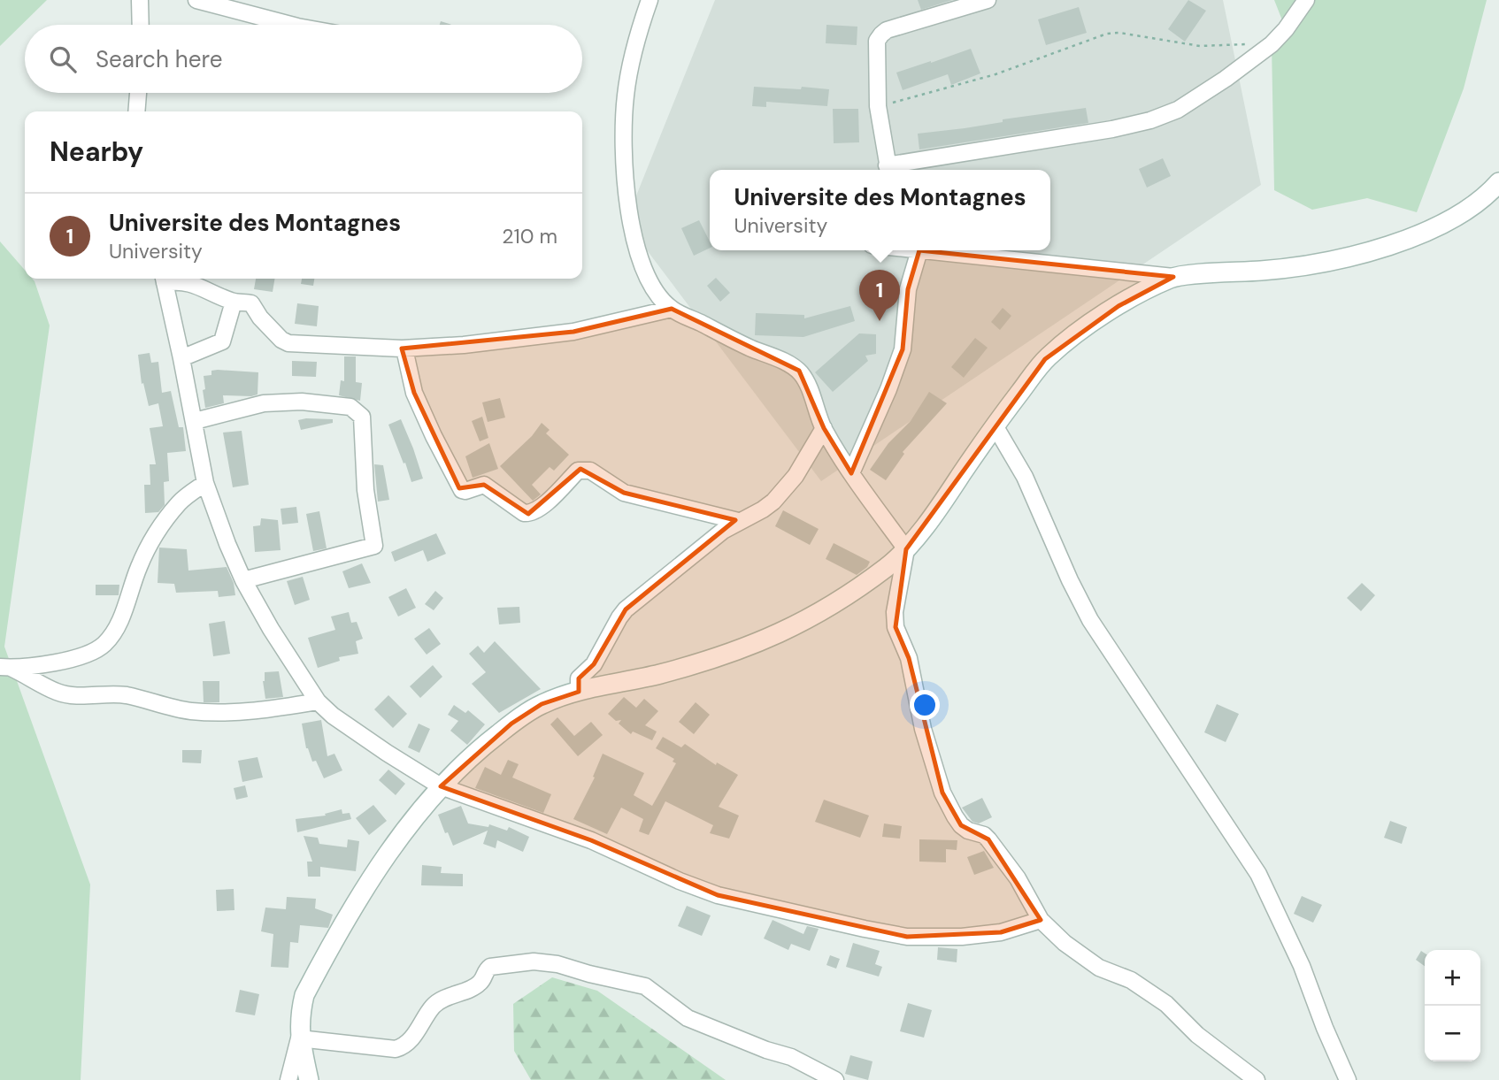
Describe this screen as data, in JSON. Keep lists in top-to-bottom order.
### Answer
{
  "page": {
    "search": "Search here",
    "heading": "Nearby",
    "popup": ["Universite des Montagnes", "University"],
    "list": [
      {
        "mark": "1",
        "name": "Universite des Montagnes",
        "note": "University",
        "value": "210 m"
      }
    ],
    "pins": "1",
    "map_buttons": ["+", "−"]
  }
}
